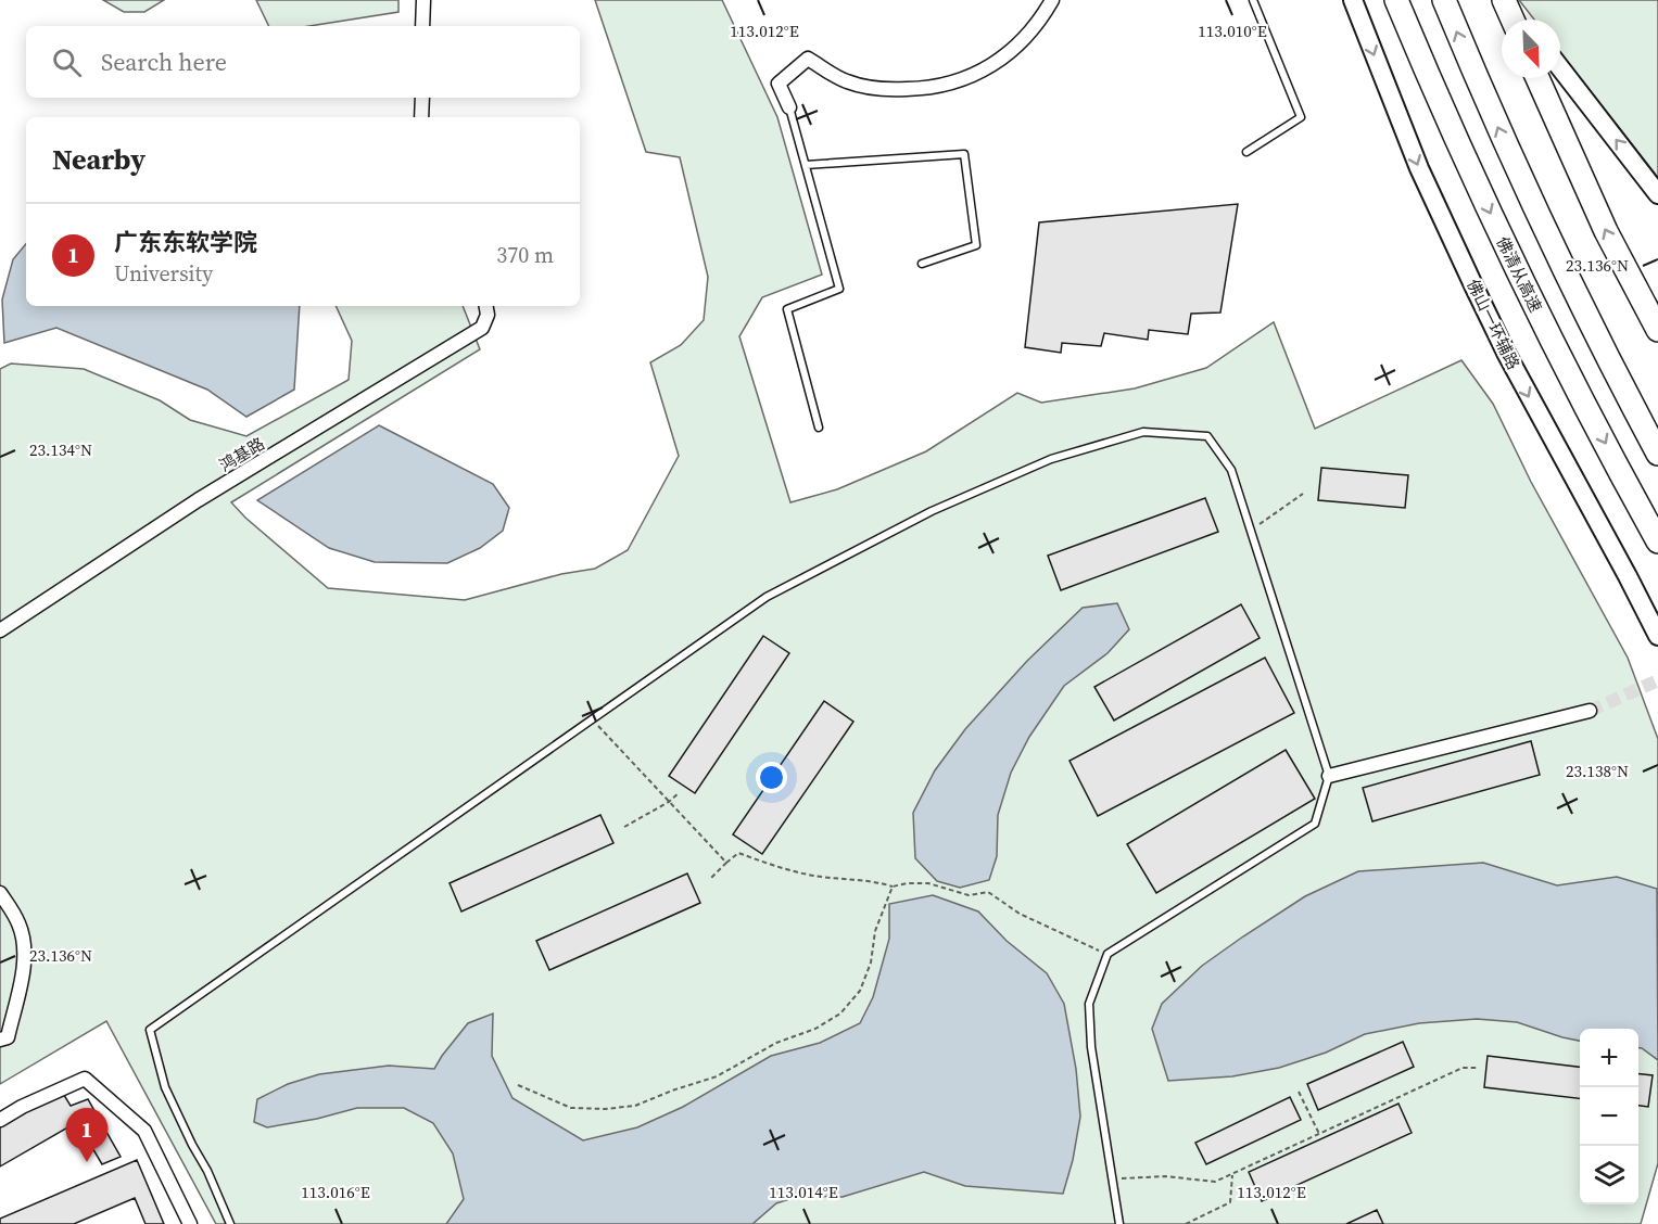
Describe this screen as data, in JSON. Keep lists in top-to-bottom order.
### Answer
{
  "streets": {
    "highway": ["佛清从高速"],
    "main road": ["佛山一环辅路"],
    "street": ["鸿基路"]
  },
  "one_way": ["佛山一环辅路"],
  "north": "bottom right",
  "page": {
    "search": "Search here",
    "heading": "Nearby",
    "list": [
      {
        "mark": "1",
        "name": "广东东软学院",
        "note": "University",
        "value": "370 m"
      }
    ],
    "map_buttons": ["+", "−"],
    "pins": "1"
  },
  "coordinates": [
    "113.012°E",
    "113.010°E",
    "23.136°N",
    "23.134°N",
    "23.138°N",
    "113.016°E",
    "113.014°E"
  ]
}
